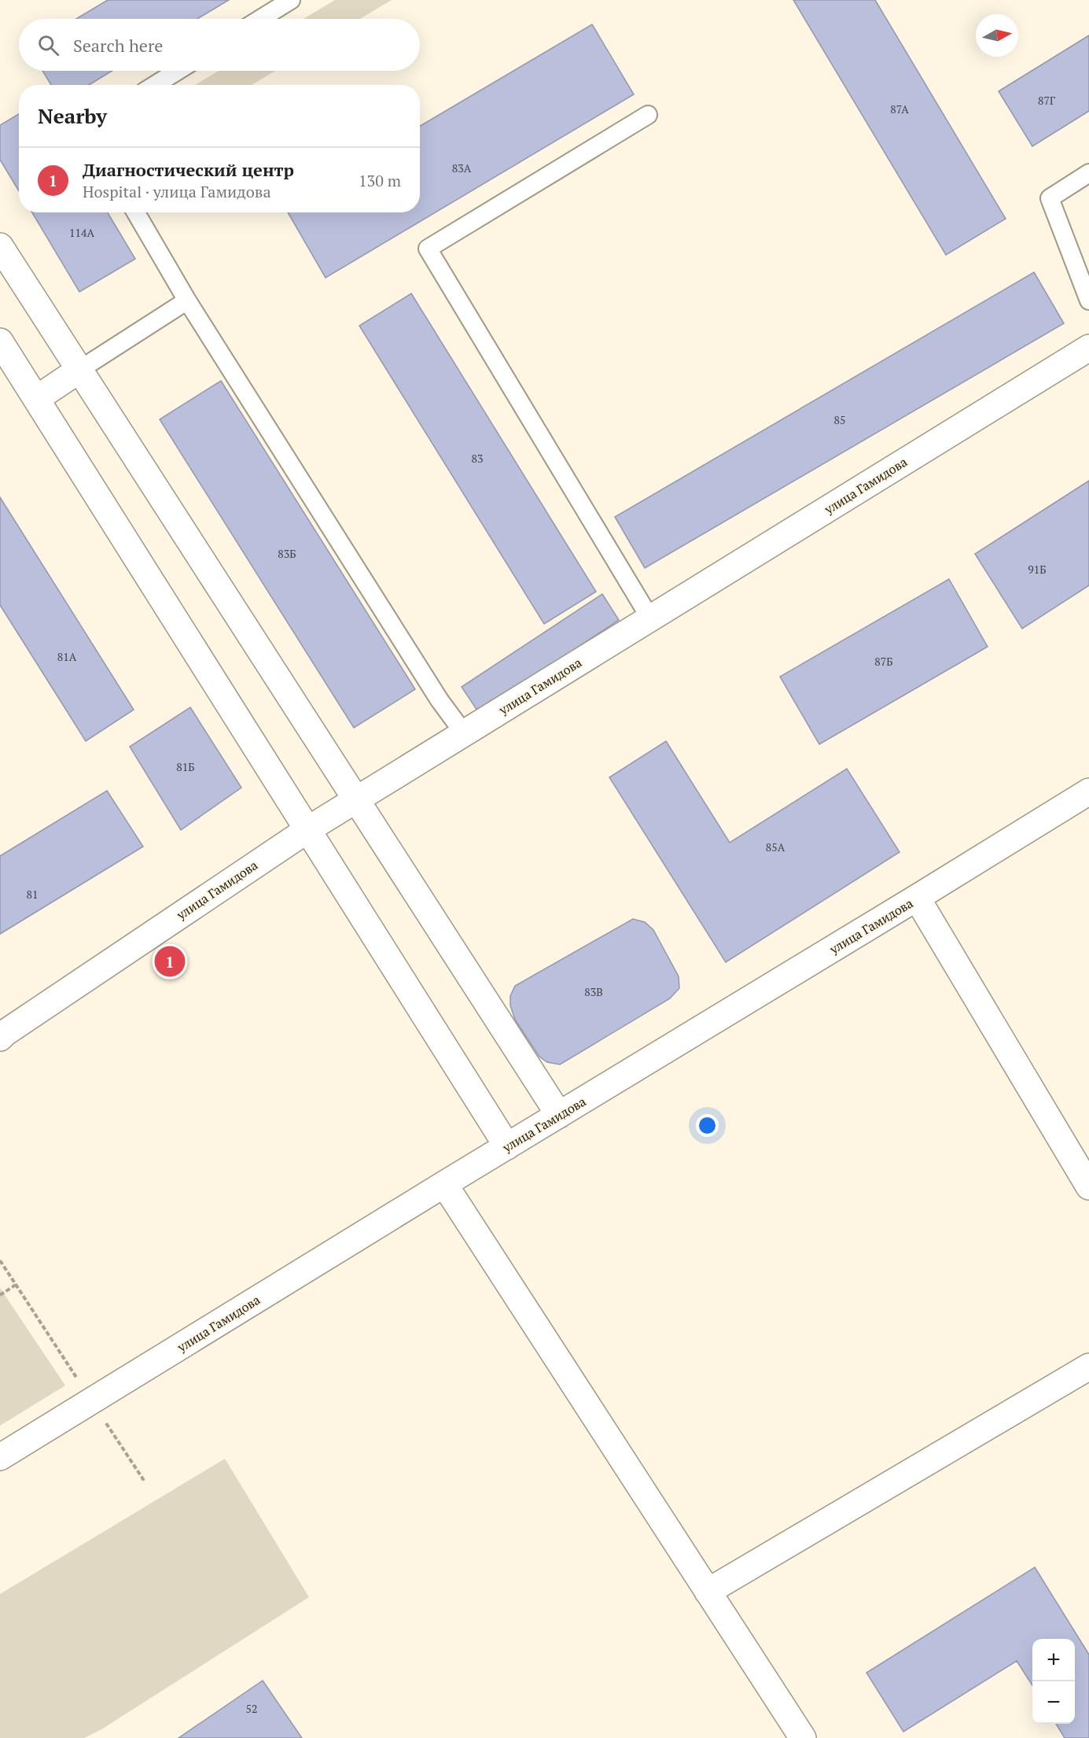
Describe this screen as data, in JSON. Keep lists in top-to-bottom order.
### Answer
{
  "streets": {
    "street": ["улица Гамидова"]
  },
  "house_numbers": [
    "87Г",
    "87А",
    "83А",
    "114А",
    "85",
    "83",
    "83Б",
    "91Б",
    "81А",
    "87Б",
    "81Б",
    "85А",
    "81",
    "83В",
    "52"
  ],
  "north": "right",
  "page": {
    "search": "Search here",
    "heading": "Nearby",
    "list": [
      {
        "mark": "1",
        "name": "Диагностический центр",
        "note": "Hospital · улица Гамидова",
        "value": "130 m"
      }
    ],
    "pins": "1",
    "map_buttons": ["+", "−"]
  }
}
